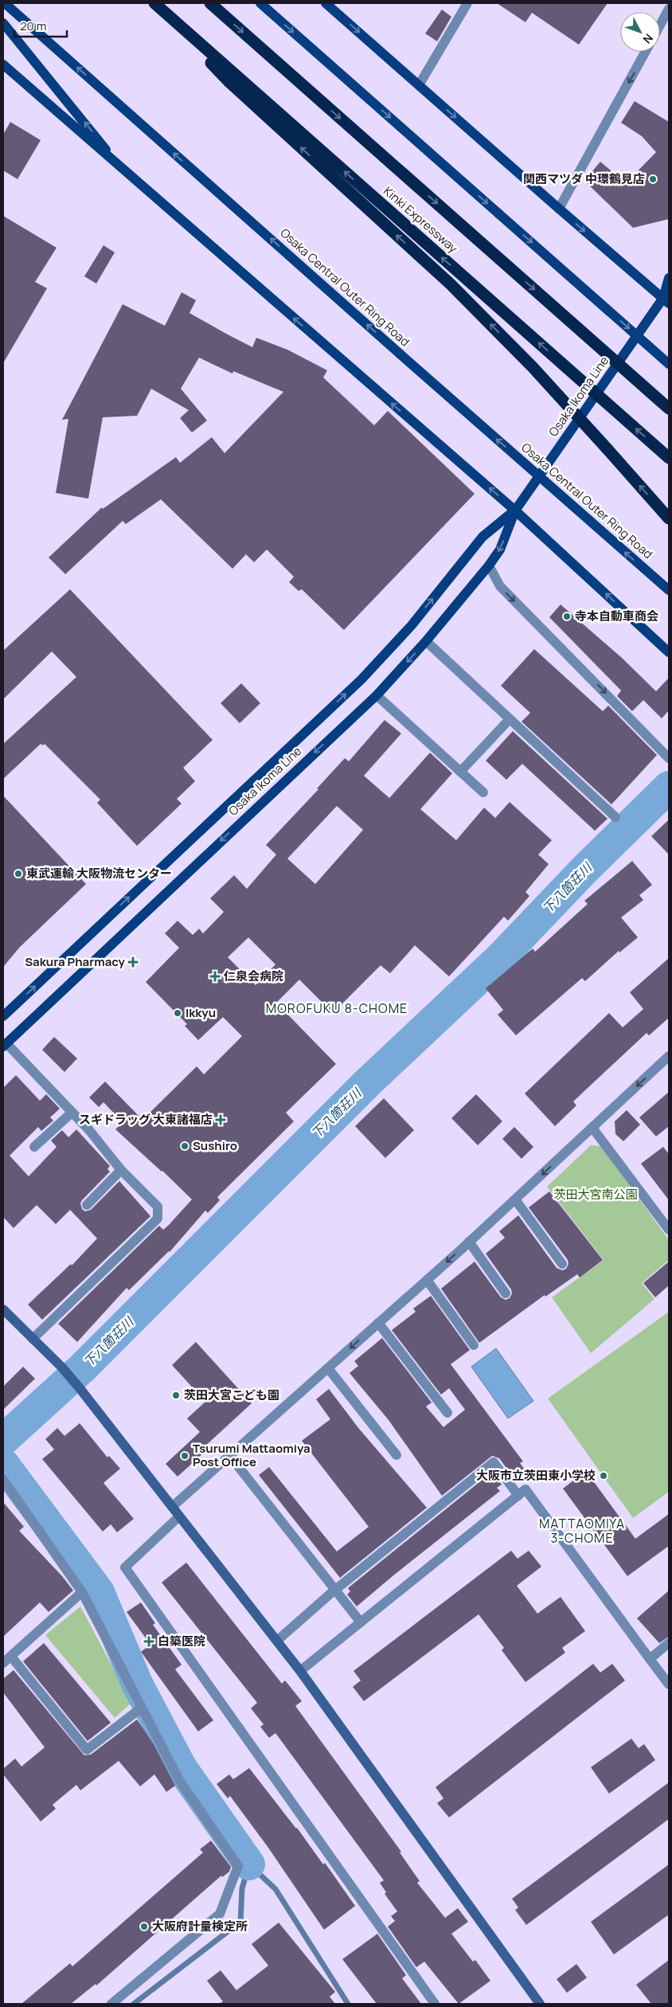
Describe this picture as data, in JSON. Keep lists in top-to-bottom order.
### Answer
{
  "streets": {
    "highway": ["Kinki Expressway"],
    "main road": ["Osaka Central Outer Ring Road", "Osaka Ikoma Line"]
  },
  "districts": ["MOROFUKU 8-CHOME", "MATTAOMIYA 3-CHOME"],
  "water": ["下八箇荘川"],
  "parks": ["茨田大宮南公園"],
  "places": {
    "other": [
      "関西マツダ 中環鶴見店",
      "寺本自動車商会",
      "東武運輸 大阪物流センター",
      "Ikkyu",
      "Sushiro",
      "茨田大宮こども園",
      "Tsurumi Mattaomiya Post Office",
      "大阪市立茨田東小学校",
      "大阪府計量検定所"
    ],
    "health": [
      "Sakura Pharmacy",
      "仁泉会病院",
      "スギドラッグ 大東諸福店",
      "白築医院"
    ]
  },
  "scale_bar": "20 m",
  "north": "bottom right"
}
